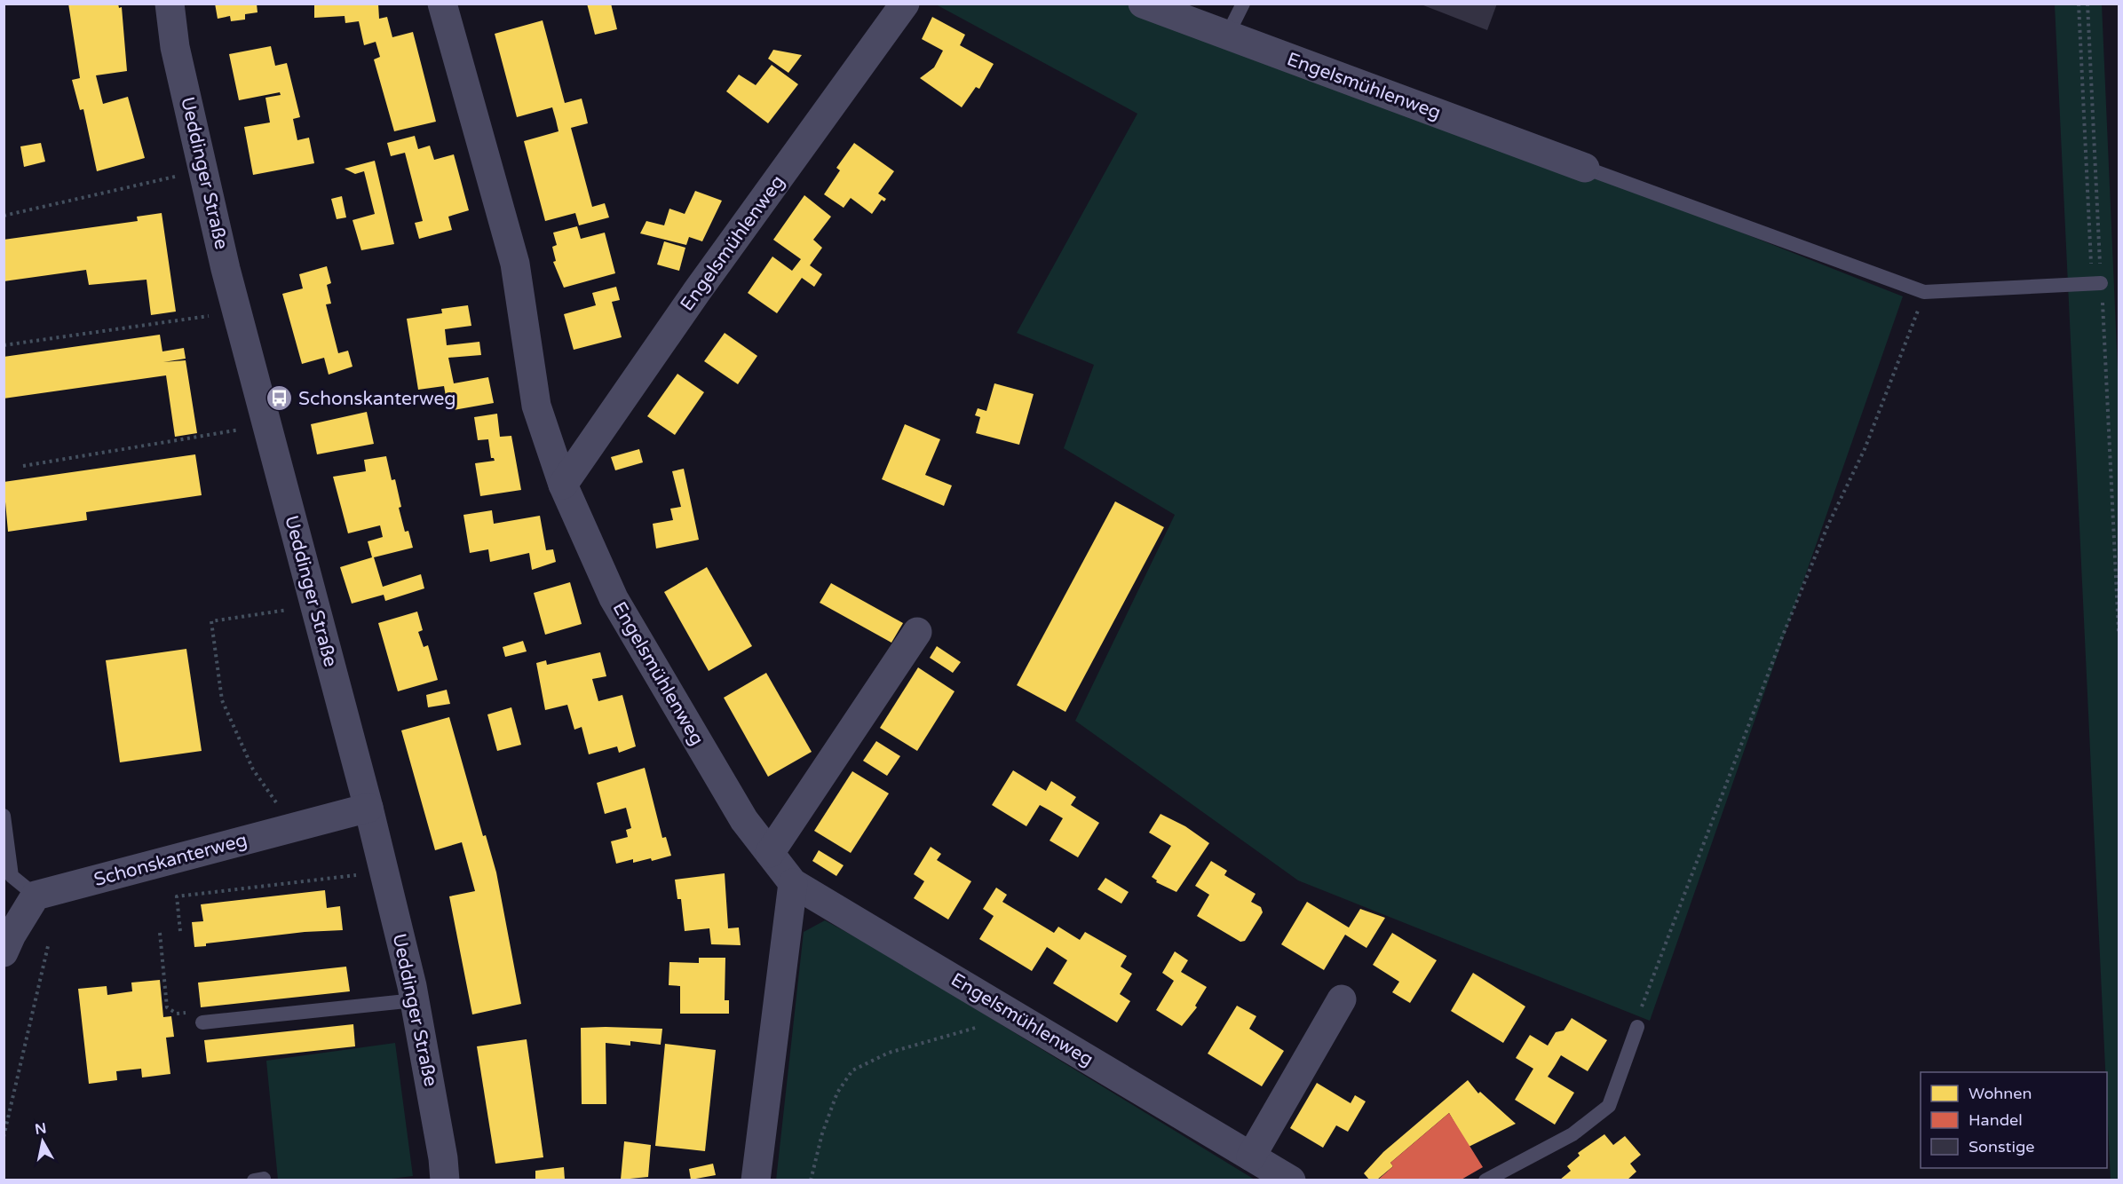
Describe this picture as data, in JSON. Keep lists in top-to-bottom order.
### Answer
{
  "streets": {
    "street": ["Engelsmühlenweg", "Ueddinger Straße", "Schonskanterweg"]
  },
  "crossings": [
    ["Ueddinger Straße", "Schonskanterweg"]
  ],
  "places": {
    "bus stop": ["Schonskanterweg"]
  },
  "legend": ["Wohnen", "Handel", "Sonstige"],
  "north": "top"
}
